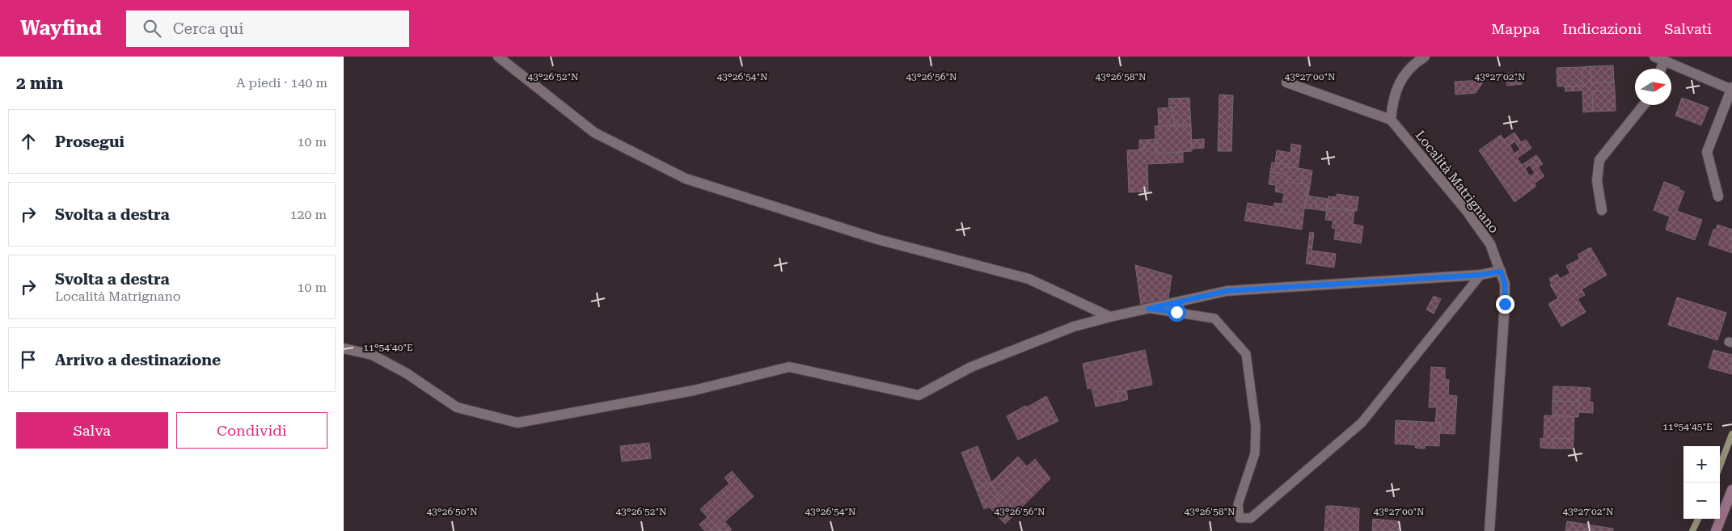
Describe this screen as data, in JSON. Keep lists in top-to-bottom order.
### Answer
{
  "streets": {
    "street": ["Località Matrignano"]
  },
  "north": "right",
  "page": {
    "header": "Wayfind",
    "search": "Cerca qui",
    "nav": ["Mappa", "Indicazioni", "Salvati"],
    "heading": ["2 min", "A piedi · 140 m"],
    "list": [
      ["Prosegui", "10 m"],
      ["Svolta a destra", "120 m"],
      ["Svolta a destra", "Località Matrignano", "10 m"],
      "Arrivo a destinazione"
    ],
    "buttons": ["Salva", "Condividi"],
    "map_buttons": ["+", "−"]
  },
  "coordinates": [
    "43°26'52\"N",
    "43°26'54\"N",
    "43°26'56\"N",
    "43°26'58\"N",
    "43°27'00\"N",
    "43°27'02\"N",
    "11°54'40\"E",
    "11°54'45\"E",
    "43°26'50\"N"
  ]
}
